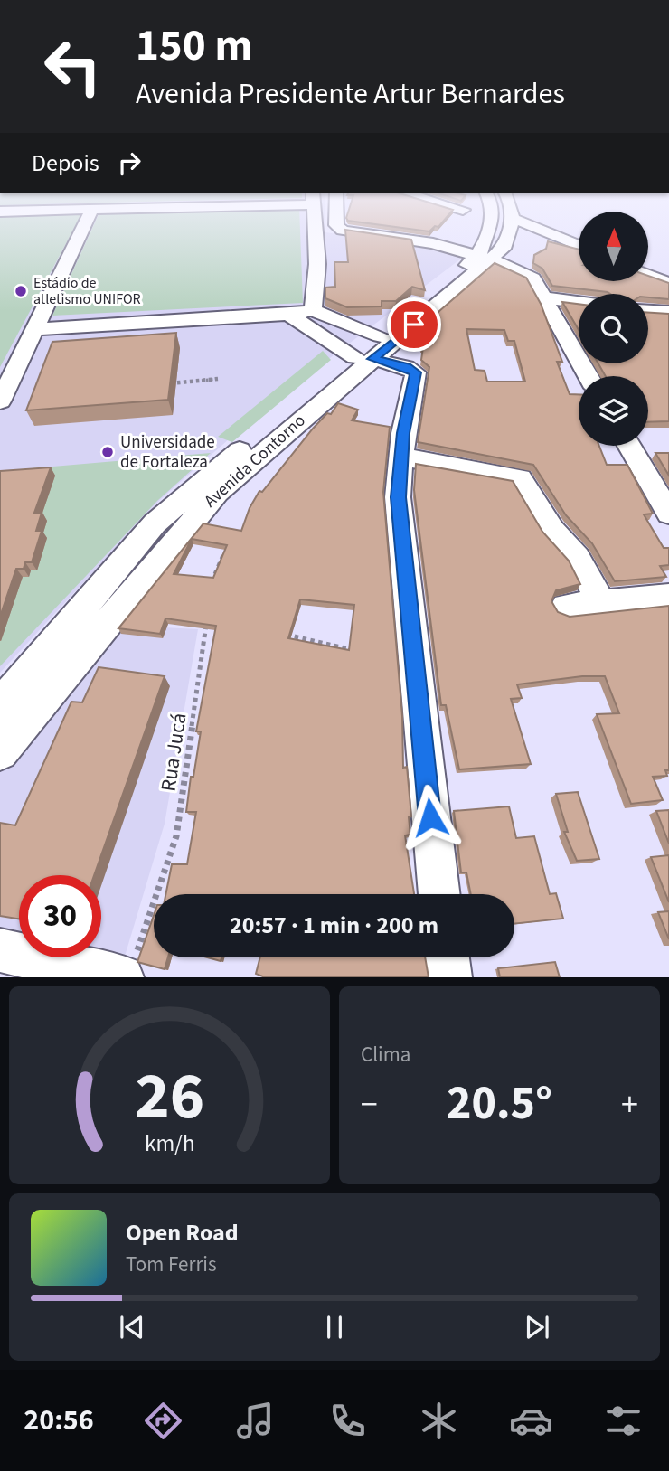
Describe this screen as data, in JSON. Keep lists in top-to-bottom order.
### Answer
{
  "streets": {
    "street": ["Avenida Contorno"],
    "path": ["Rua Jucá"]
  },
  "places": ["Estádio de atletismo UNIFOR", "Universidade de Fortaleza"],
  "north": "top",
  "page": {
    "turn": ["150 m", "Avenida Presidente Artur Bernardes"],
    "then": "Depois",
    "limit": "30",
    "trip": "20:57 · 1 min · 200 m",
    "tile": "Clima",
    "heat": ["−", "20.5°", "+"],
    "song": ["Open Road", "Tom Ferris"],
    "tabs": "20:56",
    "gauge": ["26", "km/h"]
  }
}
